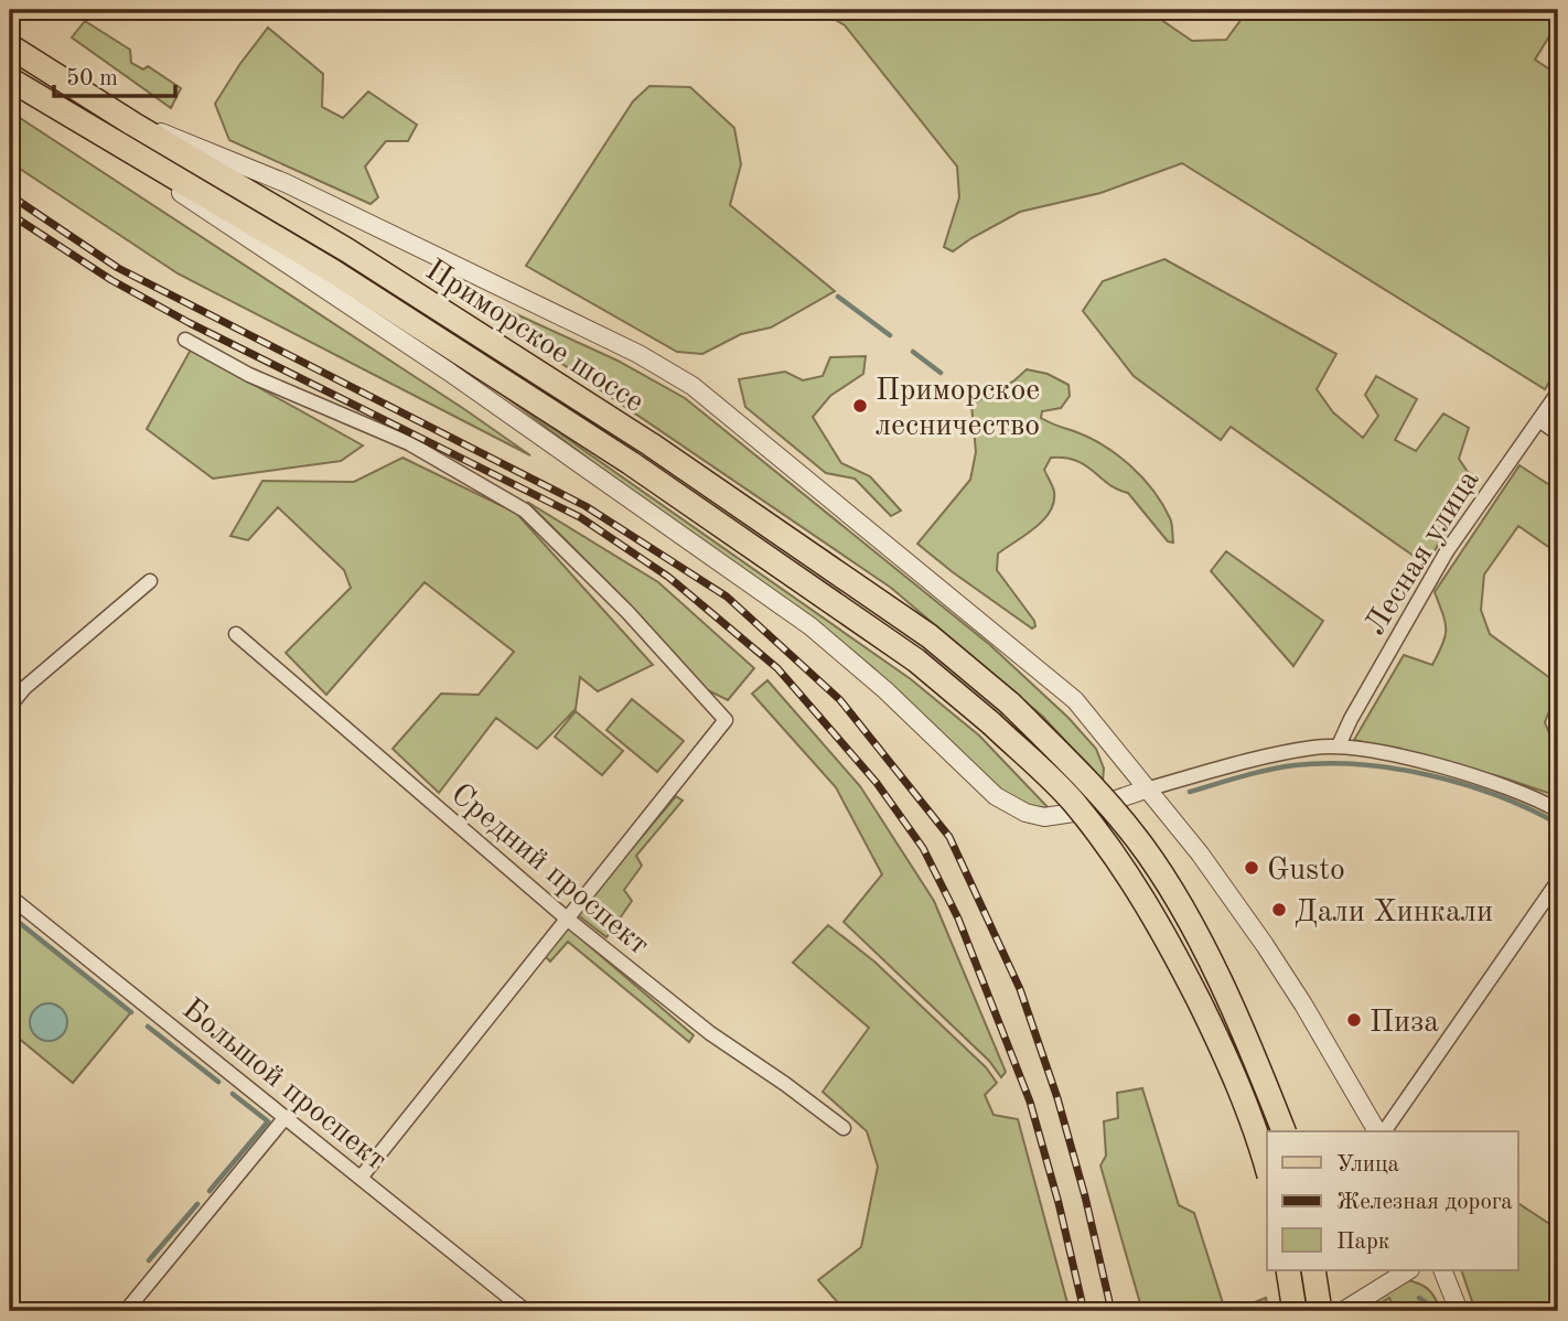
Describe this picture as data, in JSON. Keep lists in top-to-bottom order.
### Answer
{
  "streets": {
    "main road": ["Приморское шоссе"],
    "street": ["Лесная улица", "Средний проспект", "Большой проспект"]
  },
  "places": [
    "Приморское лесничество",
    "Gusto",
    "Дали Хинкали",
    "Пиза"
  ],
  "legend": ["Улица", "Железная дорога", "Парк"],
  "scale_bar": "50 m"
}
